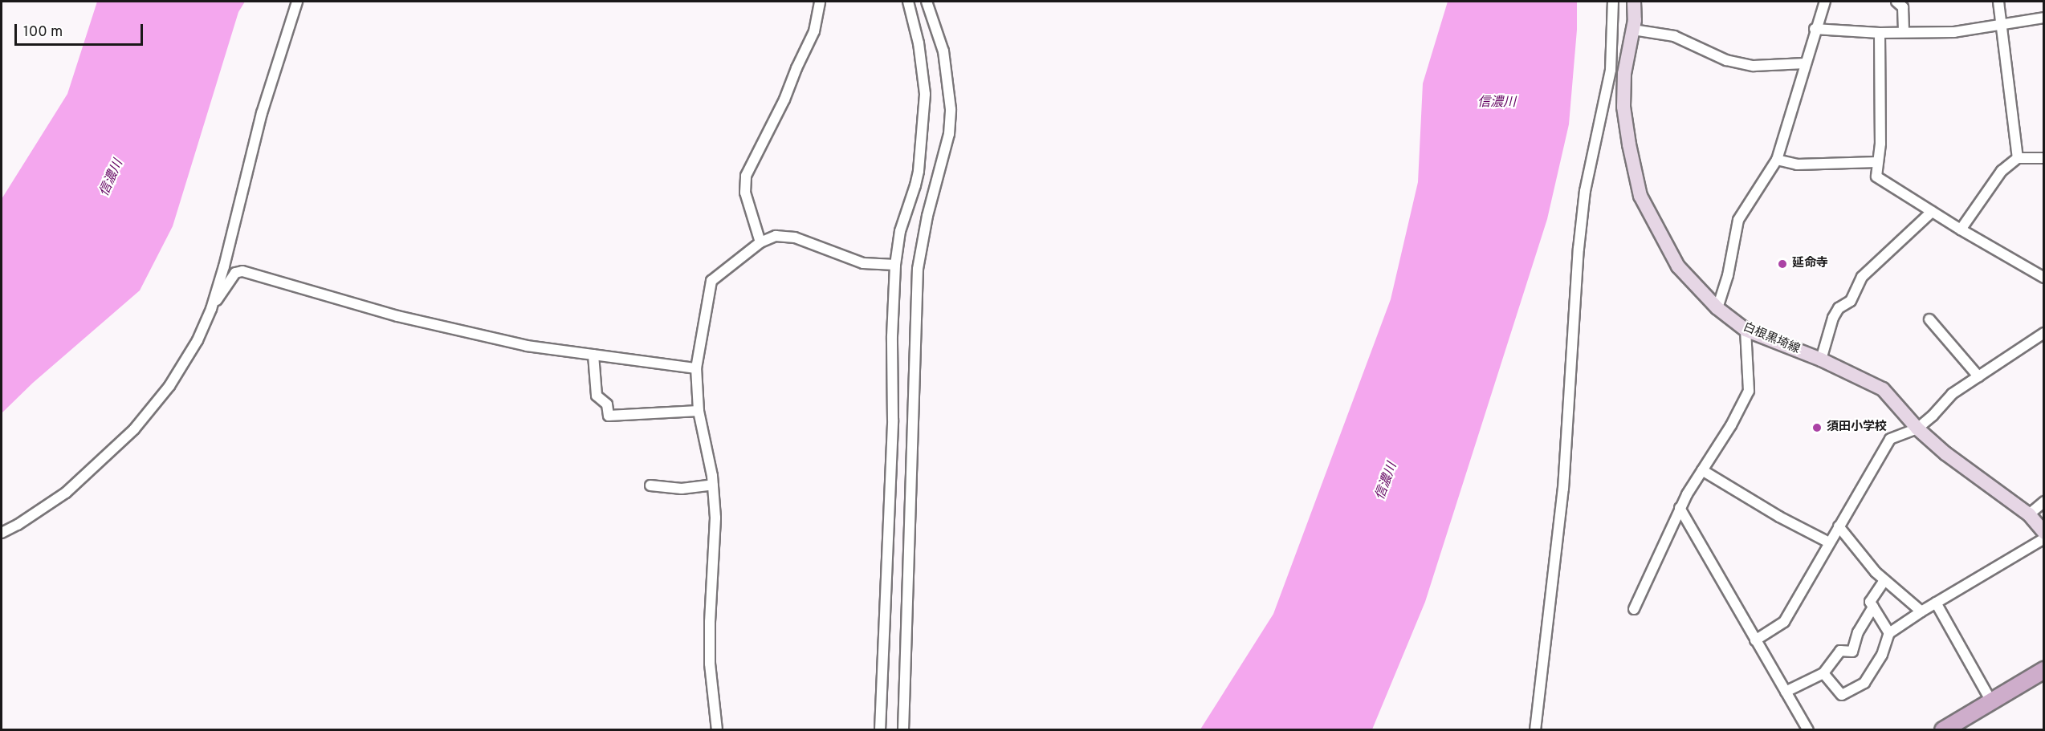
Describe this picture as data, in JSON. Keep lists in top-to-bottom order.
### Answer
{
  "streets": {
    "main road": ["白根黒埼線"]
  },
  "water": ["信濃川"],
  "places": ["延命寺", "須田小学校"],
  "scale_bar": "100 m"
}
